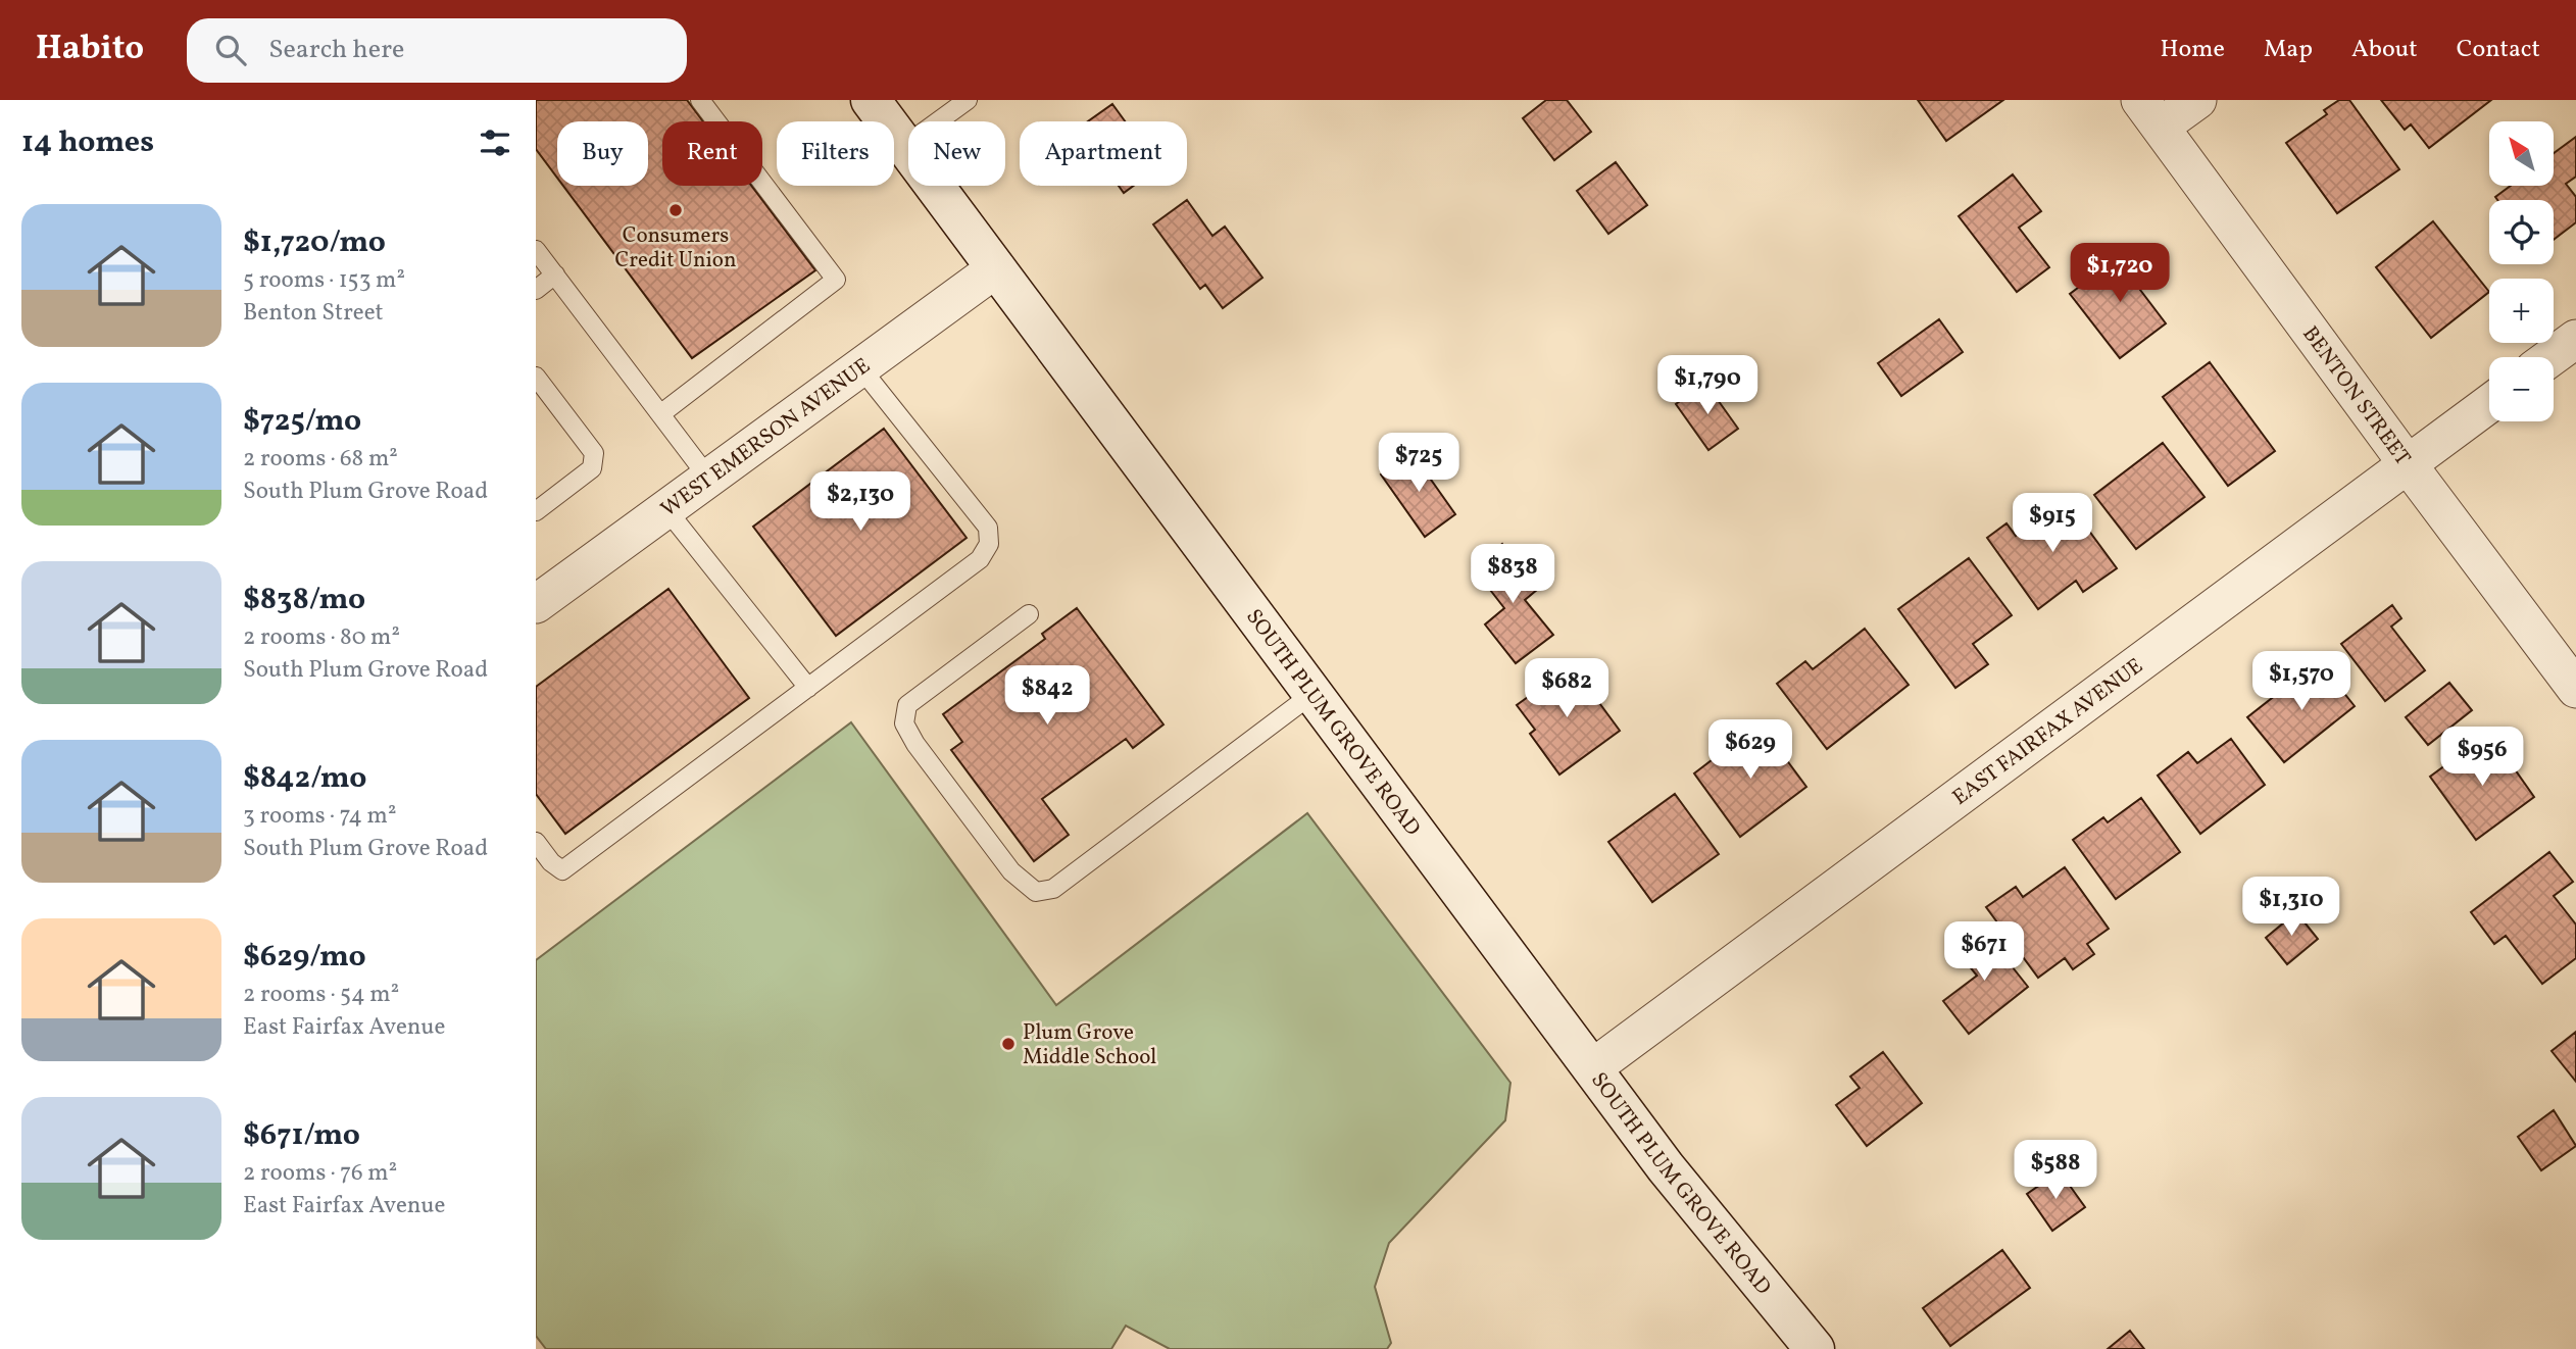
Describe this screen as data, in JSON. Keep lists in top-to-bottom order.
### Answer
{
  "streets": {
    "main road": ["SOUTH PLUM GROVE ROAD"],
    "street": ["BENTON STREET", "WEST EMERSON AVENUE", "EAST FAIRFAX AVENUE"]
  },
  "crossings": [
    ["BENTON STREET", "EAST FAIRFAX AVENUE"],
    ["WEST EMERSON AVENUE", "SOUTH PLUM GROVE ROAD"],
    ["SOUTH PLUM GROVE ROAD", "EAST FAIRFAX AVENUE"]
  ],
  "places": ["Consumers Credit Union", "Plum Grove Middle School"],
  "north": "top left",
  "page": {
    "header": "Habito",
    "search": "Search here",
    "nav": [
      "Home",
      "Map",
      "About",
      "Contact"
    ],
    "heading": "14 homes",
    "map_buttons": ["+", "−"],
    "chip": [
      "Buy",
      "Rent",
      "Filters",
      "New",
      "Apartment"
    ],
    "list": [
      {
        "name": "$1,720/mo",
        "note": "5 rooms · 153 m² · Benton Street"
      },
      {
        "name": "$725/mo",
        "note": "2 rooms · 68 m² · South Plum Grove Road"
      },
      {
        "name": "$838/mo",
        "note": "2 rooms · 80 m² · South Plum Grove Road"
      },
      {
        "name": "$842/mo",
        "note": "3 rooms · 74 m² · South Plum Grove Road"
      },
      {
        "name": "$629/mo",
        "note": "2 rooms · 54 m² · East Fairfax Avenue"
      },
      {
        "name": "$671/mo",
        "note": "2 rooms · 76 m² · East Fairfax Avenue"
      }
    ],
    "price": [
      "$1,720",
      "$1,790",
      "$725",
      "$2,130",
      "$915",
      "$838",
      "$1,570",
      "$682",
      "$842",
      "$629",
      "$956",
      "$1,310",
      "$671",
      "$588"
    ]
  }
}
